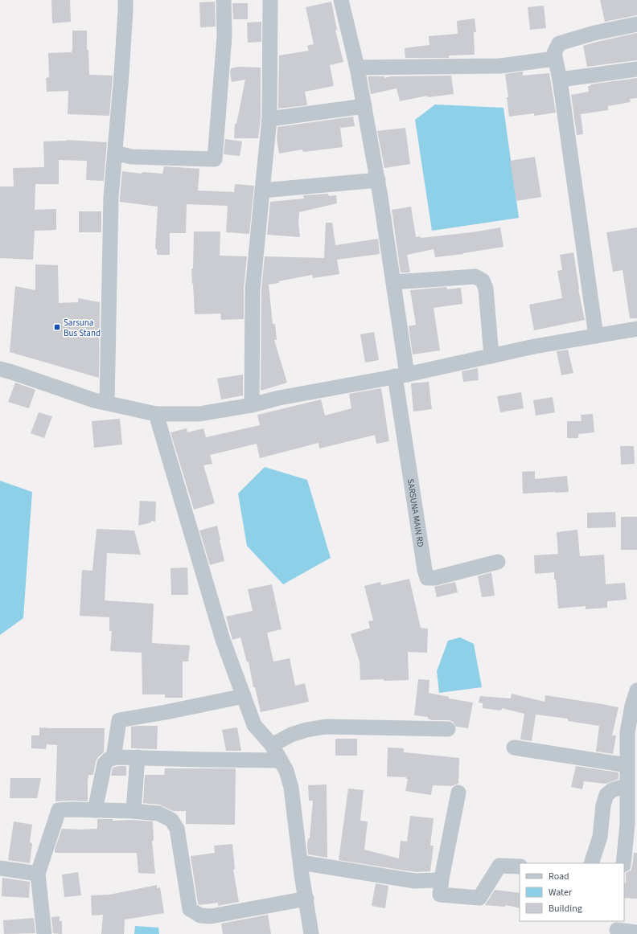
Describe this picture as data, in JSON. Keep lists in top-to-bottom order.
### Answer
{
  "streets": {
    "street": ["SARSUNA MAIN RD"]
  },
  "places": {
    "transit": ["Sarsuna Bus Stand"]
  },
  "legend": ["Road", "Water", "Building"]
}
